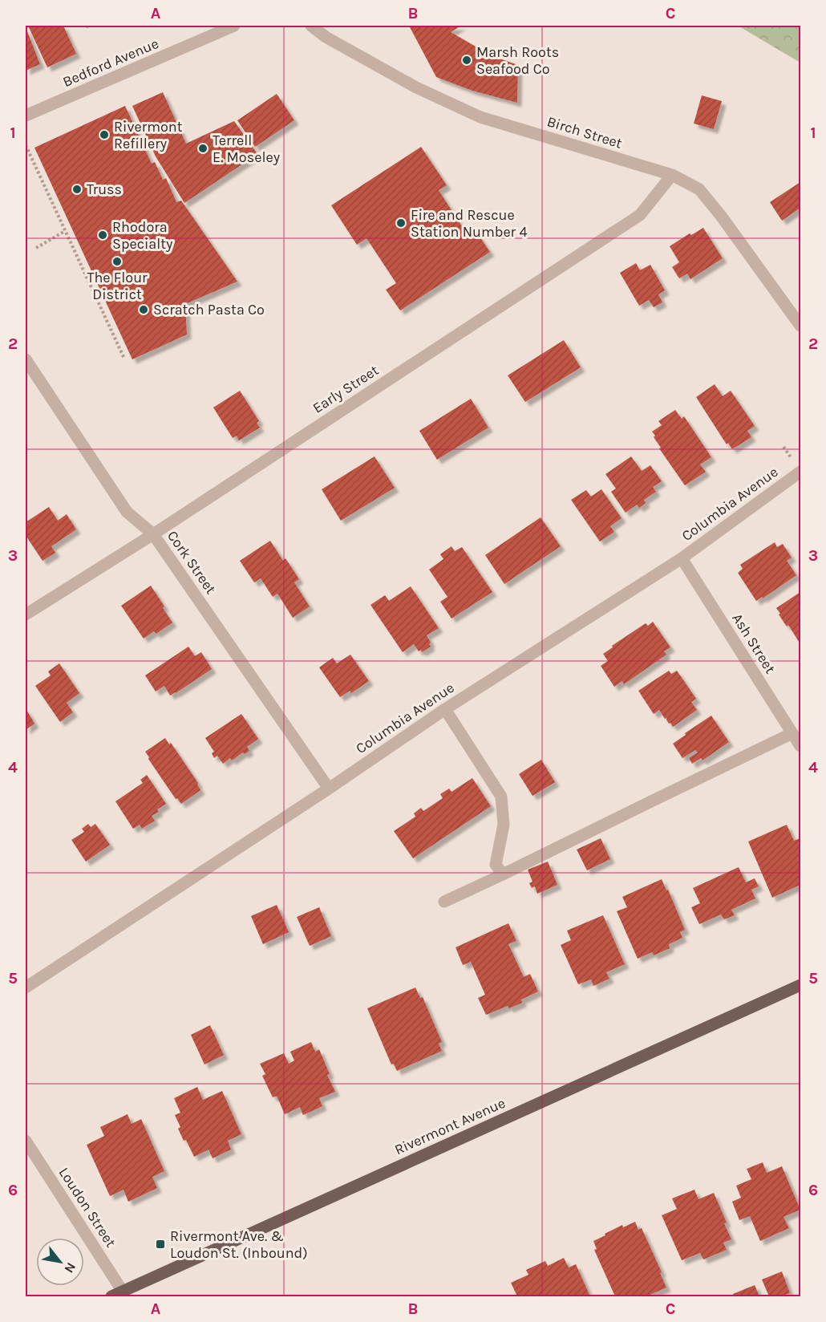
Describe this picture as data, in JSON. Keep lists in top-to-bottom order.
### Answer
{
  "streets": {
    "main road": ["Rivermont Avenue"],
    "street": [
      "Bedford Avenue",
      "Birch Street",
      "Early Street",
      "Columbia Avenue",
      "Cork Street",
      "Ash Street",
      "Loudon Street"
    ]
  },
  "crossings": [
    ["Birch Street", "Early Street"],
    ["Early Street", "Cork Street"],
    ["Columbia Avenue", "Cork Street"],
    ["Columbia Avenue", "Ash Street"],
    ["Rivermont Avenue", "Loudon Street"]
  ],
  "places": {
    "other": [
      "Marsh Roots Seafood Co",
      "Rivermont Refillery",
      "Terrell E. Moseley",
      "Truss",
      "Fire and Rescue Station Number 4",
      "Rhodora Specialty",
      "The Flour District",
      "Scratch Pasta Co"
    ],
    "transit": ["Rivermont Ave. & Loudon St. (Inbound)"]
  },
  "north": "bottom right",
  "grid": {
    "columns": ["A", "B", "C"],
    "rows": [
      "1",
      "2",
      "3",
      "4",
      "5",
      "6"
    ]
  }
}
